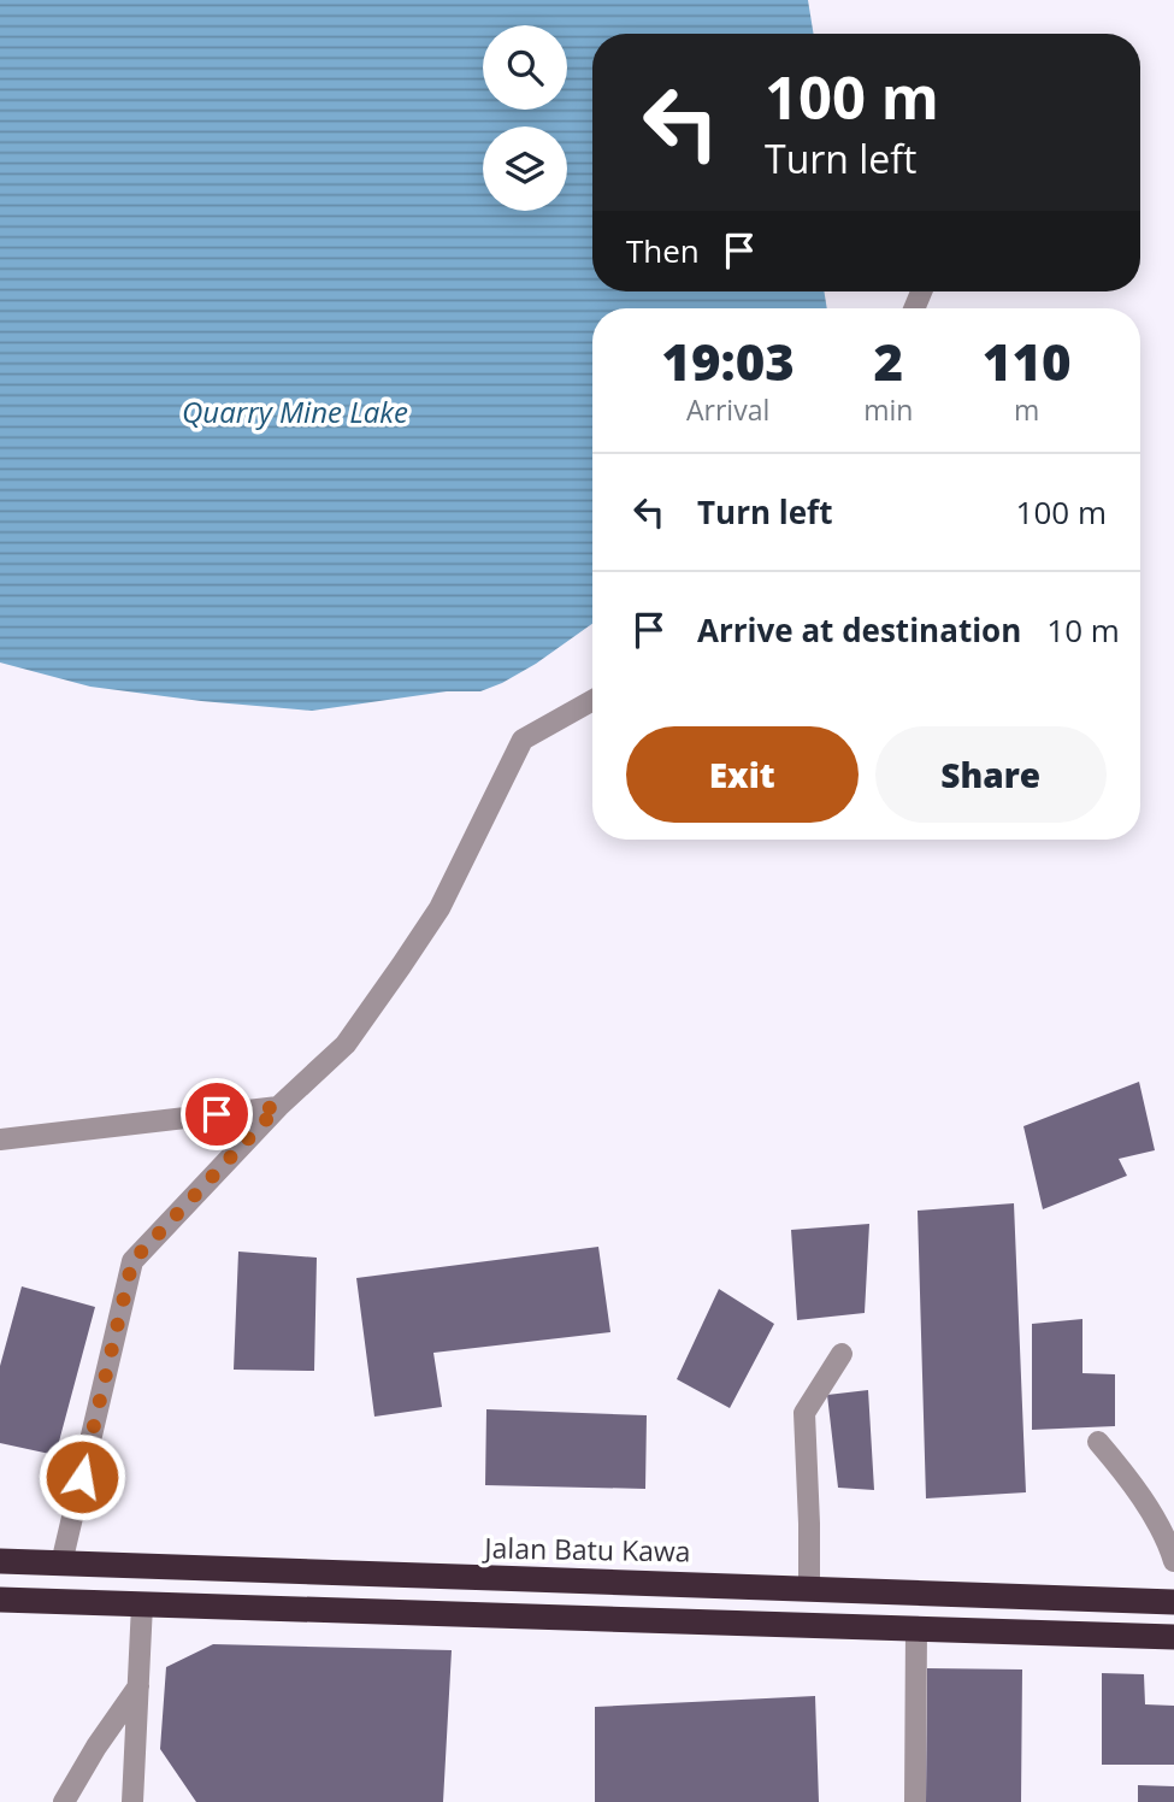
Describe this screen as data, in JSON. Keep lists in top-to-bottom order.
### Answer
{
  "streets": {
    "highway": ["Jalan Batu Kawa"]
  },
  "water": ["Quarry Mine Lake"],
  "page": {
    "turn": ["100 m", "Turn left"],
    "then": "Then",
    "eta": [
      "19:03",
      "Arrival",
      "2",
      "min",
      "110",
      "m"
    ],
    "list": [
      {
        "name": "Turn left",
        "value": "100 m"
      },
      {
        "name": "Arrive at destination",
        "value": "10 m"
      }
    ],
    "buttons": ["Exit", "Share"]
  }
}
